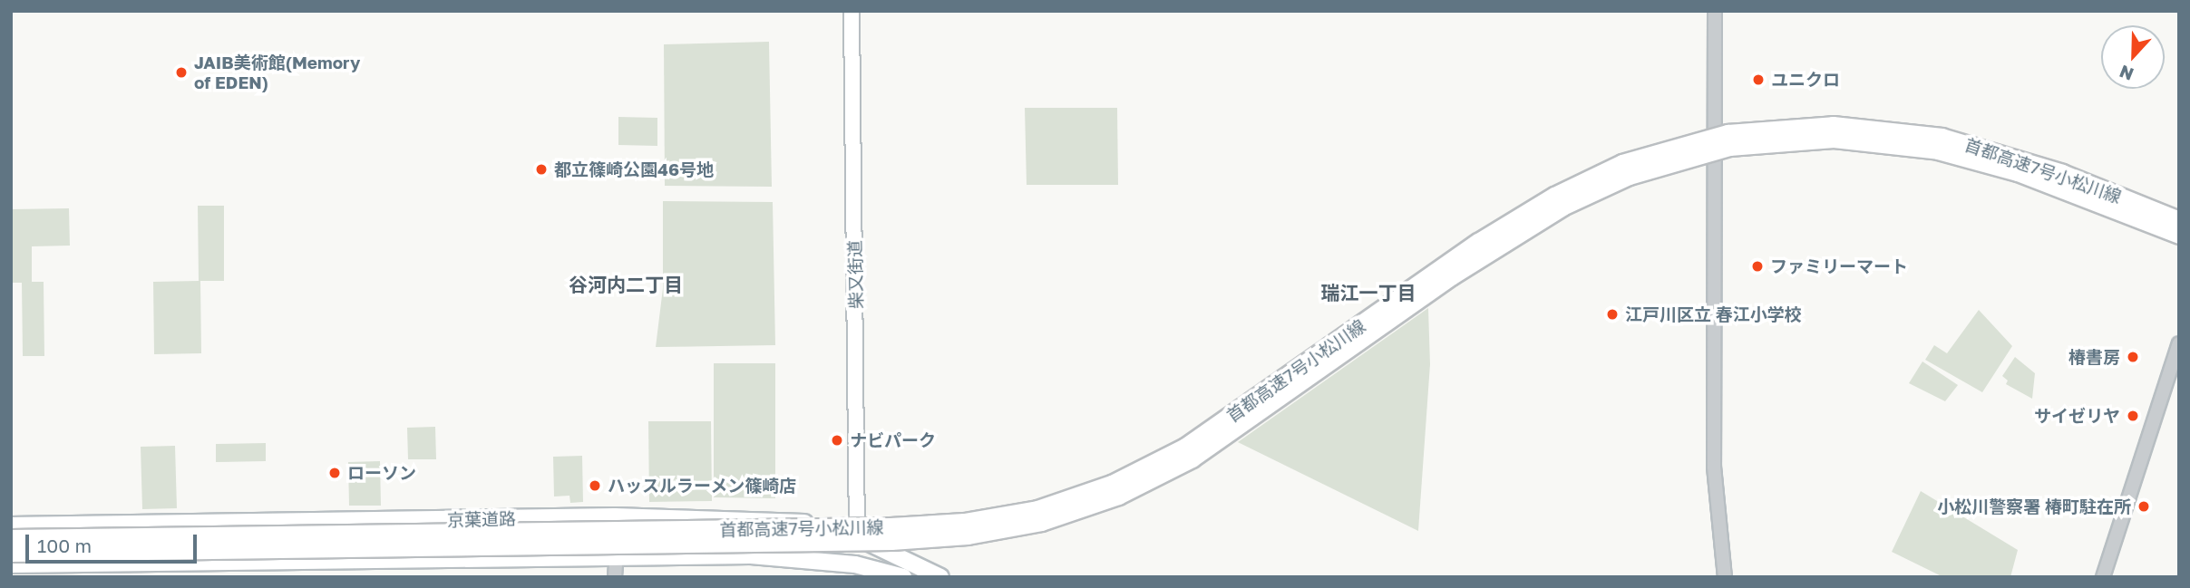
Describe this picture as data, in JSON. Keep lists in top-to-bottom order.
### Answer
{
  "streets": {
    "highway": ["首都高速7号小松川線", "京葉道路"],
    "main road": ["柴又街道"]
  },
  "crossings": [
    ["柴又街道", "京葉道路"]
  ],
  "districts": ["谷河内二丁目", "瑞江一丁目"],
  "places": [
    "JAIB美術館(Memory of EDEN)",
    "ユニクロ",
    "都立篠崎公園46号地",
    "ファミリーマート",
    "江戸川区立 春江小学校",
    "椿書房",
    "サイゼリヤ",
    "ナビパーク",
    "ローソン",
    "ハッスルラーメン篠崎店",
    "小松川警察署 椿町駐在所"
  ],
  "scale_bar": "100 m",
  "north": "bottom"
}
